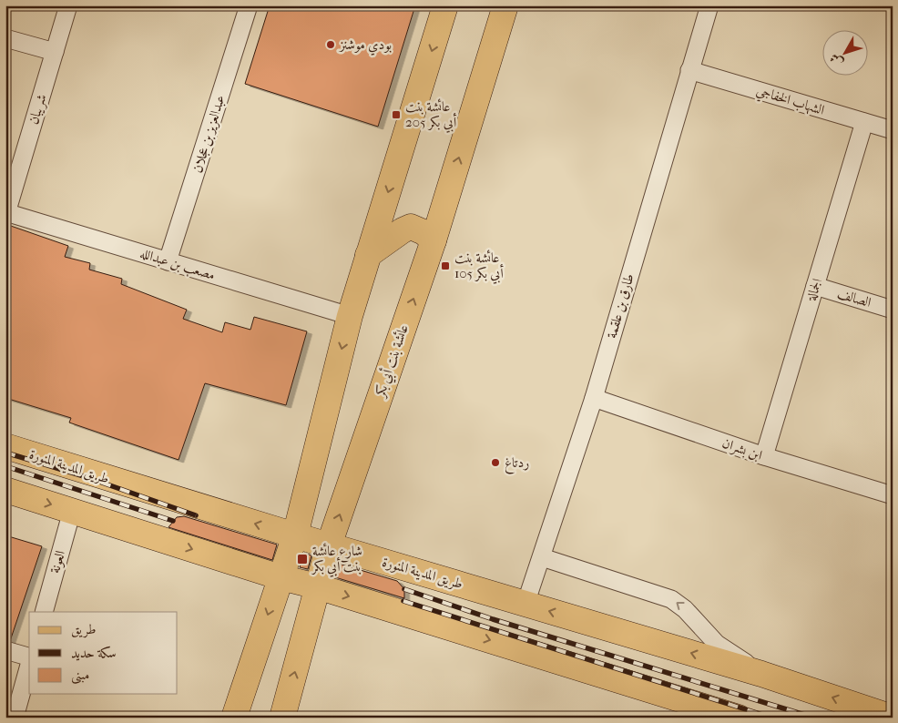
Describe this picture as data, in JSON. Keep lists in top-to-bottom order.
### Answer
{
  "streets": {
    "main road": ["عائشة بنت أبي بكر", "طريق المدينة المنورة"],
    "street": [
      "الشهاب الخفاجي",
      "شريبان",
      "عبدالعزيز بن عجلان",
      "مصعب بن عبدالله",
      "الجمالة",
      "الصالف",
      "طارق بن علقمة",
      "ابن بشران",
      "العونة"
    ]
  },
  "crossings": [
    ["الشهاب الخفاجي", "الجمالة"],
    ["الشهاب الخفاجي", "طارق بن علقمة"],
    ["شريبان", "مصعب بن عبدالله"],
    ["عبدالعزيز بن عجلان", "مصعب بن عبدالله"],
    ["الجمالة", "الصالف"],
    ["الجمالة", "ابن بشران"],
    ["طارق بن علقمة", "ابن بشران"],
    ["طارق بن علقمة", "طريق المدينة المنورة"],
    ["عائشة بنت أبي بكر", "طريق المدينة المنورة"]
  ],
  "places": {
    "other": ["بودي موشنز", "ردتاغ"],
    "transit": ["عائشة بنت أبي بكر 205", "عائشة بنت أبي بكر 105", "شارع عائشة بنت أبي بكر"]
  },
  "legend": ["طريق", "سكة حديد", "مبنى"],
  "north": "bottom left"
}
